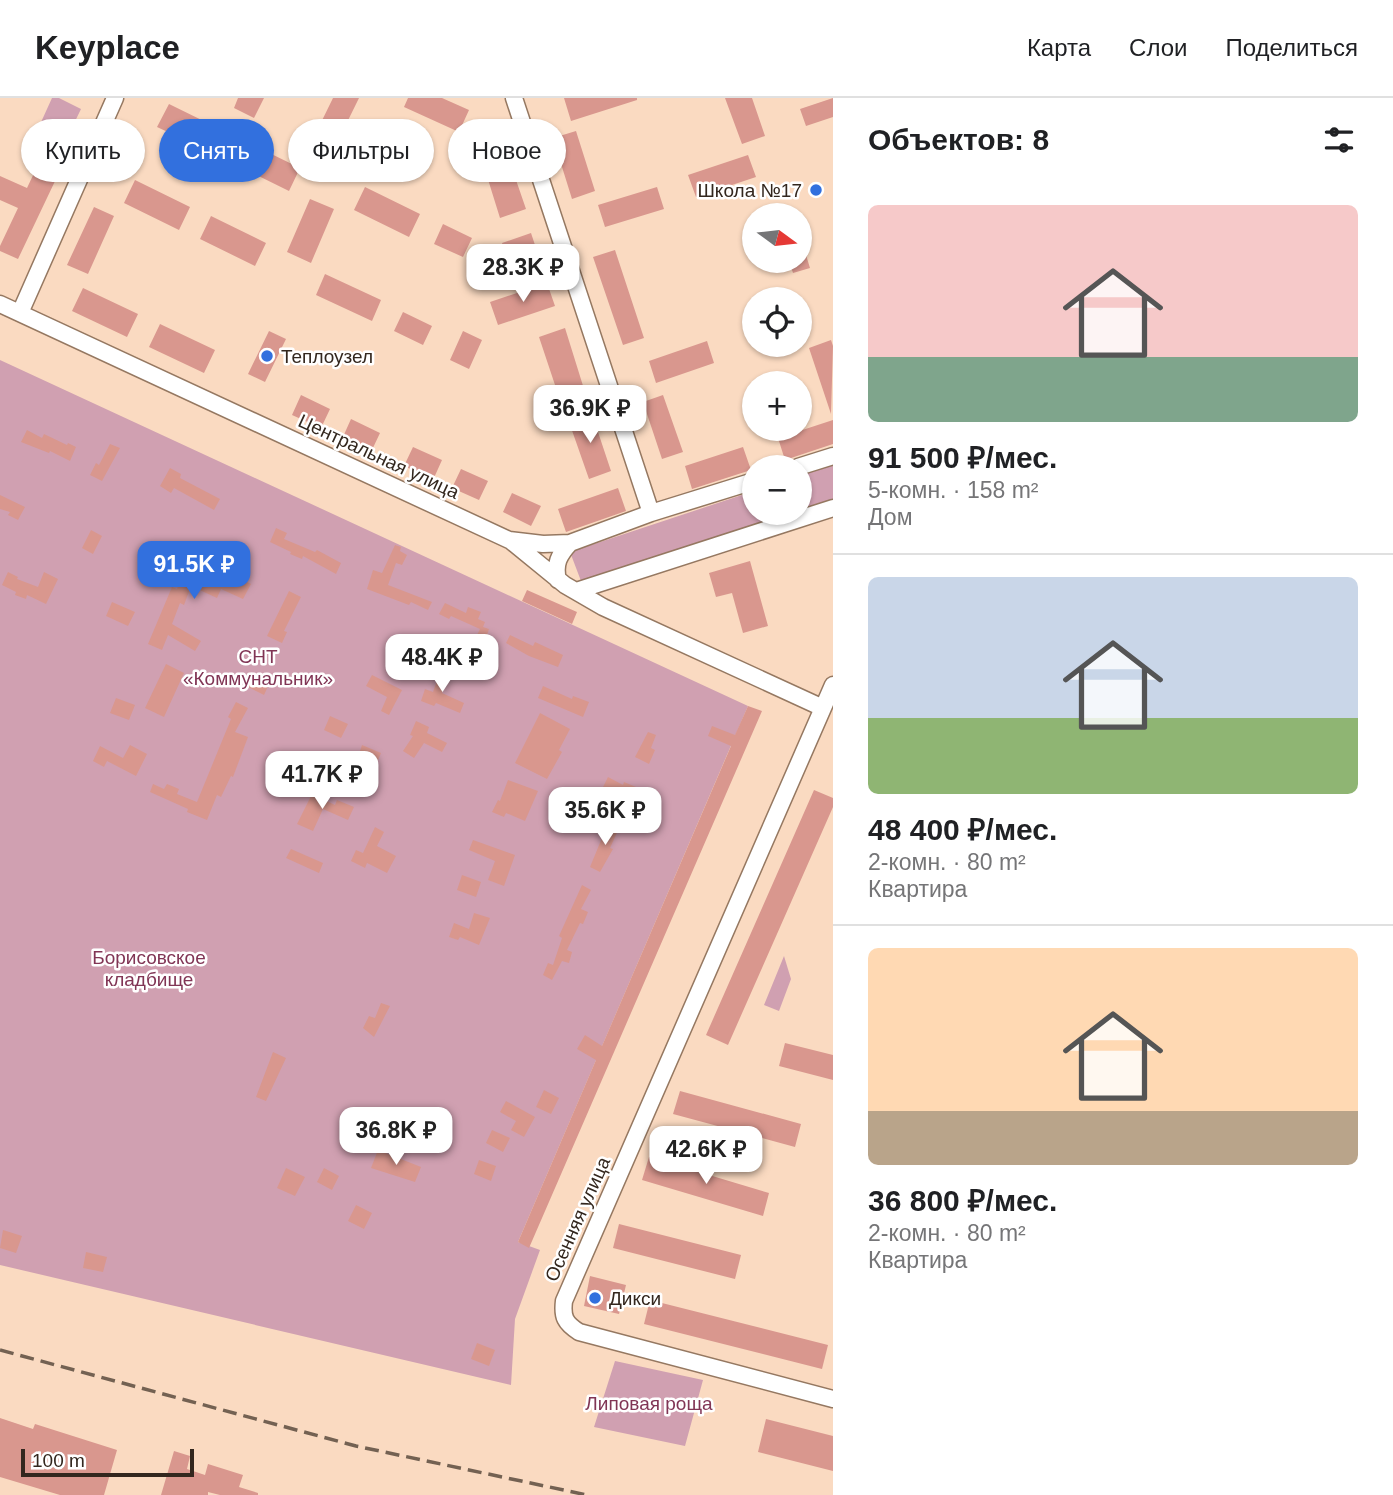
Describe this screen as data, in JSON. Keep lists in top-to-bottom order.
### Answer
{
  "streets": {
    "street": ["Центральная улица", "Осенняя улица"]
  },
  "parks": ["СНТ «Коммунальник»", "Борисовское кладбище", "Липовая роща"],
  "places": ["Школа №17", "Теплоузел", "Дикси"],
  "scale_bar": "100 m",
  "north": "right",
  "page": {
    "header": "Keyplace",
    "nav": ["Карта", "Слои", "Поделиться"],
    "heading": "Объектов: 8",
    "chip": [
      "Купить",
      "Снять",
      "Фильтры",
      "Новое"
    ],
    "list": [
      {
        "name": "91 500 ₽/мес.",
        "note": "5-комн. · 158 m² · Дом"
      },
      {
        "name": "48 400 ₽/мес.",
        "note": "2-комн. · 80 m² · Квартира"
      },
      {
        "name": "36 800 ₽/мес.",
        "note": "2-комн. · 80 m² · Квартира"
      }
    ],
    "map_buttons": ["+", "−"],
    "price": [
      "28.3K ₽",
      "36.9K ₽",
      "91.5K ₽",
      "48.4K ₽",
      "41.7K ₽",
      "35.6K ₽",
      "36.8K ₽",
      "42.6K ₽"
    ],
    "scale": "100 m"
  }
}
